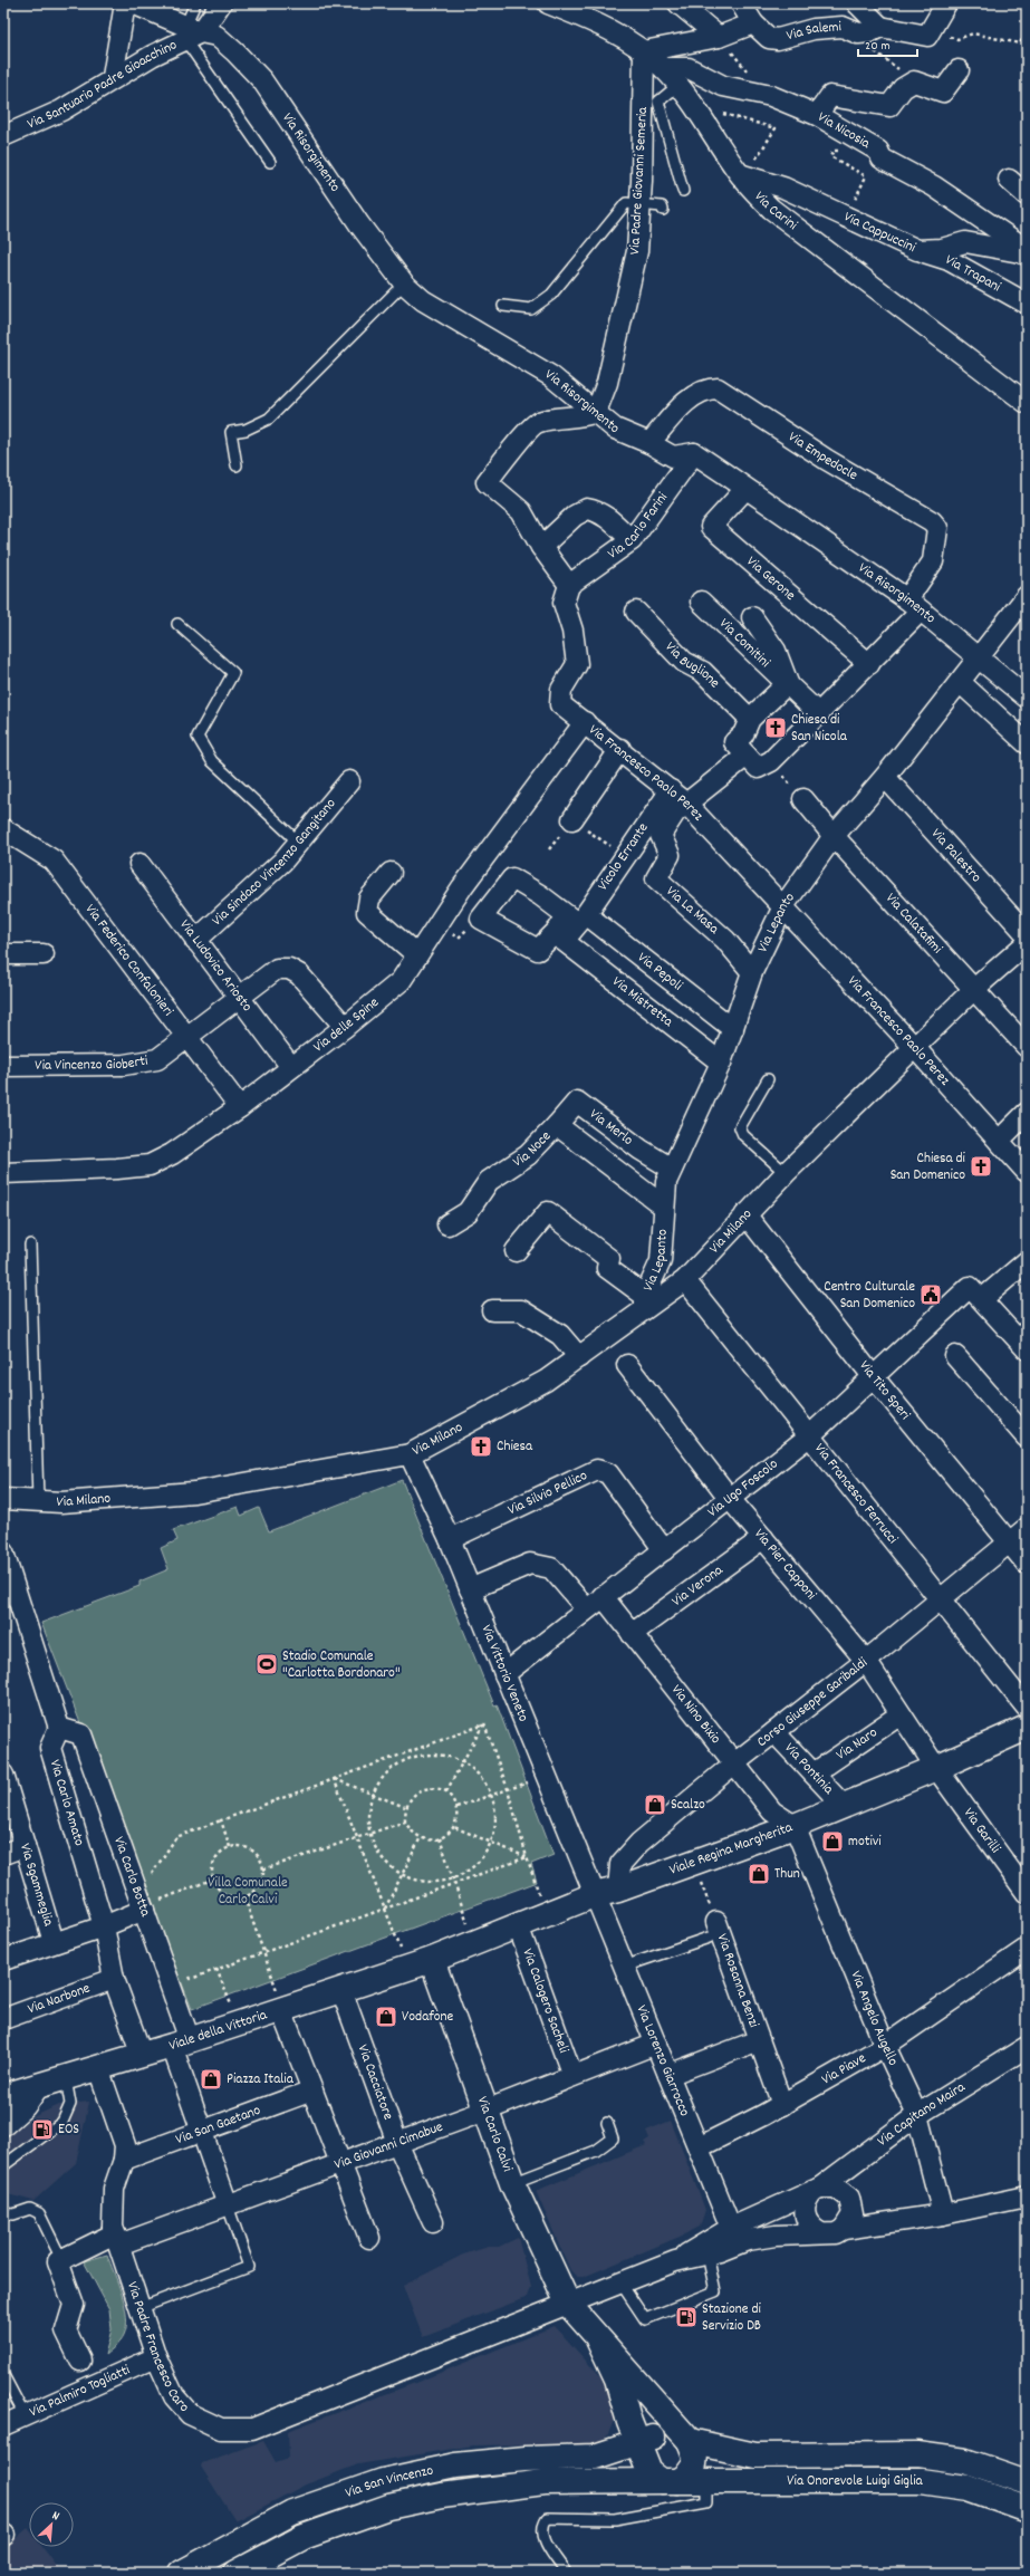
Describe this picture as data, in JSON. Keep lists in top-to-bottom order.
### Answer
{
  "streets": {
    "street": [
      "Via Salemi",
      "Via Santuario Padre Gioacchino",
      "Via Nicosia",
      "Via Risorgimento",
      "Via Padre Giovanni Semeria",
      "Via Carini",
      "Via Cappuccini",
      "Via Trapani",
      "Via Empedocle",
      "Via Carlo Farini",
      "Via Gerone",
      "Via Comitini",
      "Via Buglione",
      "Via Francesco Paolo Perez",
      "Via Palestro",
      "Vicolo Errante",
      "Via Sindaco Vincenzo Gangitano",
      "Via La Masa",
      "Via Lepanto",
      "Via Calatafimi",
      "Via Federico Confalonieri",
      "Via Ludovico Ariosto",
      "Via Pepoli",
      "Via Mistretta",
      "Via delle Spine",
      "Via Vincenzo Gioberti",
      "Via Merlo",
      "Via Noce",
      "Via Milano",
      "Via Tito Speri",
      "Via Ugo Foscolo",
      "Via Silvio Pellico",
      "Via Francesco Ferrucci",
      "Via Pier Capponi",
      "Via Verona",
      "Via Vittorio Veneto",
      "Corso Giuseppe Garibaldi",
      "Via Nino Bixio",
      "Via Naro",
      "Via Pontinia",
      "Via Carlo Amato",
      "Via Garilli",
      "Viale Regina Margherita",
      "Via Carlo Botta",
      "Via Sgammeglia",
      "Via Rosanna Benzi",
      "Via Narbone",
      "Via Calogero Sacheli",
      "Via Angelo Augello",
      "Viale della Vittoria",
      "Via Lorenzo Giarrocco",
      "Via Piave",
      "Via Cacciatore",
      "Via Capitano Maira",
      "Via San Gaetano",
      "Via Carlo Calvi",
      "Via Giovanni Cimabue",
      "Via Padre Francesco Caro",
      "Via Palmiro Togliatti",
      "Via Onorevole Luigi Giglia",
      "Via San Vincenzo"
    ]
  },
  "crossings": [
    ["Via Santuario Padre Gioacchino", "Via Risorgimento"],
    ["Via Nicosia", "Via Carini"],
    ["Via Nicosia", "Via Cappuccini"],
    ["Via Risorgimento", "Via Padre Giovanni Semeria"],
    ["Via Risorgimento", "Via Empedocle"],
    ["Via Risorgimento", "Via Carlo Farini"],
    ["Via Risorgimento", "Via Gerone"],
    ["Via Risorgimento", "Via Lepanto"],
    ["Via Padre Giovanni Semeria", "Via Carini"],
    ["Via Carini", "Via Cappuccini"],
    ["Via Cappuccini", "Via Trapani"],
    ["Via Empedocle", "Via Gerone"],
    ["Via Empedocle", "Via Comitini"],
    ["Via Carlo Farini", "Via Francesco Paolo Perez"],
    ["Via Francesco Paolo Perez", "Vicolo Errante"],
    ["Via Francesco Paolo Perez", "Via La Masa"],
    ["Via Francesco Paolo Perez", "Via Lepanto"],
    ["Via Francesco Paolo Perez", "Via delle Spine"],
    ["Via Francesco Paolo Perez", "Via Milano"],
    ["Via Palestro", "Via Lepanto"],
    ["Vicolo Errante", "Via Pepoli"],
    ["Vicolo Errante", "Via Mistretta"],
    ["Via Sindaco Vincenzo Gangitano", "Via Ludovico Ariosto"],
    ["Via La Masa", "Via Lepanto"],
    ["Via Lepanto", "Via Calatafimi"],
    ["Via Lepanto", "Via Pepoli"],
    ["Via Lepanto", "Via Mistretta"],
    ["Via Lepanto", "Via Merlo"],
    ["Via Lepanto", "Via Noce"],
    ["Via Lepanto", "Via Milano"],
    ["Via Calatafimi", "Via Milano"],
    ["Via Federico Confalonieri", "Via delle Spine"],
    ["Via Federico Confalonieri", "Via Vincenzo Gioberti"],
    ["Via Ludovico Ariosto", "Via delle Spine"],
    ["Via Ludovico Ariosto", "Via Vincenzo Gioberti"],
    ["Via delle Spine", "Via Vincenzo Gioberti"],
    ["Via Merlo", "Via Noce"],
    ["Via Milano", "Via Tito Speri"],
    ["Via Milano", "Via Francesco Ferrucci"],
    ["Via Milano", "Via Vittorio Veneto"],
    ["Via Tito Speri", "Via Ugo Foscolo"],
    ["Via Tito Speri", "Corso Giuseppe Garibaldi"],
    ["Via Ugo Foscolo", "Via Silvio Pellico"],
    ["Via Ugo Foscolo", "Via Francesco Ferrucci"],
    ["Via Ugo Foscolo", "Via Pier Capponi"],
    ["Via Ugo Foscolo", "Via Vittorio Veneto"],
    ["Via Ugo Foscolo", "Via Nino Bixio"],
    ["Via Silvio Pellico", "Via Vittorio Veneto"],
    ["Via Francesco Ferrucci", "Corso Giuseppe Garibaldi"],
    ["Via Pier Capponi", "Via Verona"],
    ["Via Pier Capponi", "Corso Giuseppe Garibaldi"],
    ["Via Pier Capponi", "Via Naro"],
    ["Via Pier Capponi", "Via Garilli"],
    ["Via Pier Capponi", "Viale Regina Margherita"],
    ["Via Verona", "Via Nino Bixio"],
    ["Via Vittorio Veneto", "Viale Regina Margherita"],
    ["Via Vittorio Veneto", "Via Lorenzo Giarrocco"],
    ["Corso Giuseppe Garibaldi", "Via Nino Bixio"],
    ["Corso Giuseppe Garibaldi", "Via Pontinia"],
    ["Corso Giuseppe Garibaldi", "Viale Regina Margherita"],
    ["Via Nino Bixio", "Viale Regina Margherita"],
    ["Via Nino Bixio", "Via Angelo Augello"],
    ["Via Naro", "Via Pontinia"],
    ["Via Pontinia", "Viale Regina Margherita"],
    ["Via Carlo Amato", "Via Carlo Botta"],
    ["Via Carlo Amato", "Via Narbone"],
    ["Via Carlo Amato", "Viale della Vittoria"],
    ["Via Garilli", "Viale Regina Margherita"],
    ["Viale Regina Margherita", "Via Calogero Sacheli"],
    ["Viale Regina Margherita", "Via Angelo Augello"],
    ["Viale Regina Margherita", "Viale della Vittoria"],
    ["Viale Regina Margherita", "Via Lorenzo Giarrocco"],
    ["Viale Regina Margherita", "Via Carlo Calvi"],
    ["Via Carlo Botta", "Viale della Vittoria"],
    ["Via Carlo Botta", "Via San Gaetano"],
    ["Via Carlo Botta", "Via Giovanni Cimabue"],
    ["Via Rosanna Benzi", "Via Lorenzo Giarrocco"],
    ["Via Rosanna Benzi", "Via Piave"],
    ["Via Calogero Sacheli", "Via Giovanni Cimabue"],
    ["Via Angelo Augello", "Via Piave"],
    ["Via Angelo Augello", "Via Capitano Maira"],
    ["Viale della Vittoria", "Via Cacciatore"],
    ["Viale della Vittoria", "Via Carlo Calvi"],
    ["Viale della Vittoria", "Via Padre Francesco Caro"],
    ["Via Lorenzo Giarrocco", "Via Piave"],
    ["Via Lorenzo Giarrocco", "Via Giovanni Cimabue"],
    ["Via Cacciatore", "Via Giovanni Cimabue"],
    ["Via San Gaetano", "Via Padre Francesco Caro"],
    ["Via Carlo Calvi", "Via Giovanni Cimabue"],
    ["Via Carlo Calvi", "Via Padre Francesco Caro"],
    ["Via Giovanni Cimabue", "Via Padre Francesco Caro"],
    ["Via Padre Francesco Caro", "Via Palmiro Togliatti"],
    ["Via Onorevole Luigi Giglia", "Via San Vincenzo"]
  ],
  "parks": ["Villa Comunale Carlo Calvi"],
  "places": {
    "church": ["Chiesa di San Nicola", "Chiesa di San Domenico", "Chiesa"],
    "public building": ["Centro Culturale San Domenico"],
    "sports": ["Stadio Comunale \"Carlotta Bordonaro\""],
    "shop": [
      "Scalzo",
      "motivi",
      "Thun",
      "Vodafone",
      "Piazza Italia"
    ],
    "fuel station": ["EOS", "Stazione di Servizio DB"]
  },
  "scale_bar": "20 m",
  "north": "top right"
}
